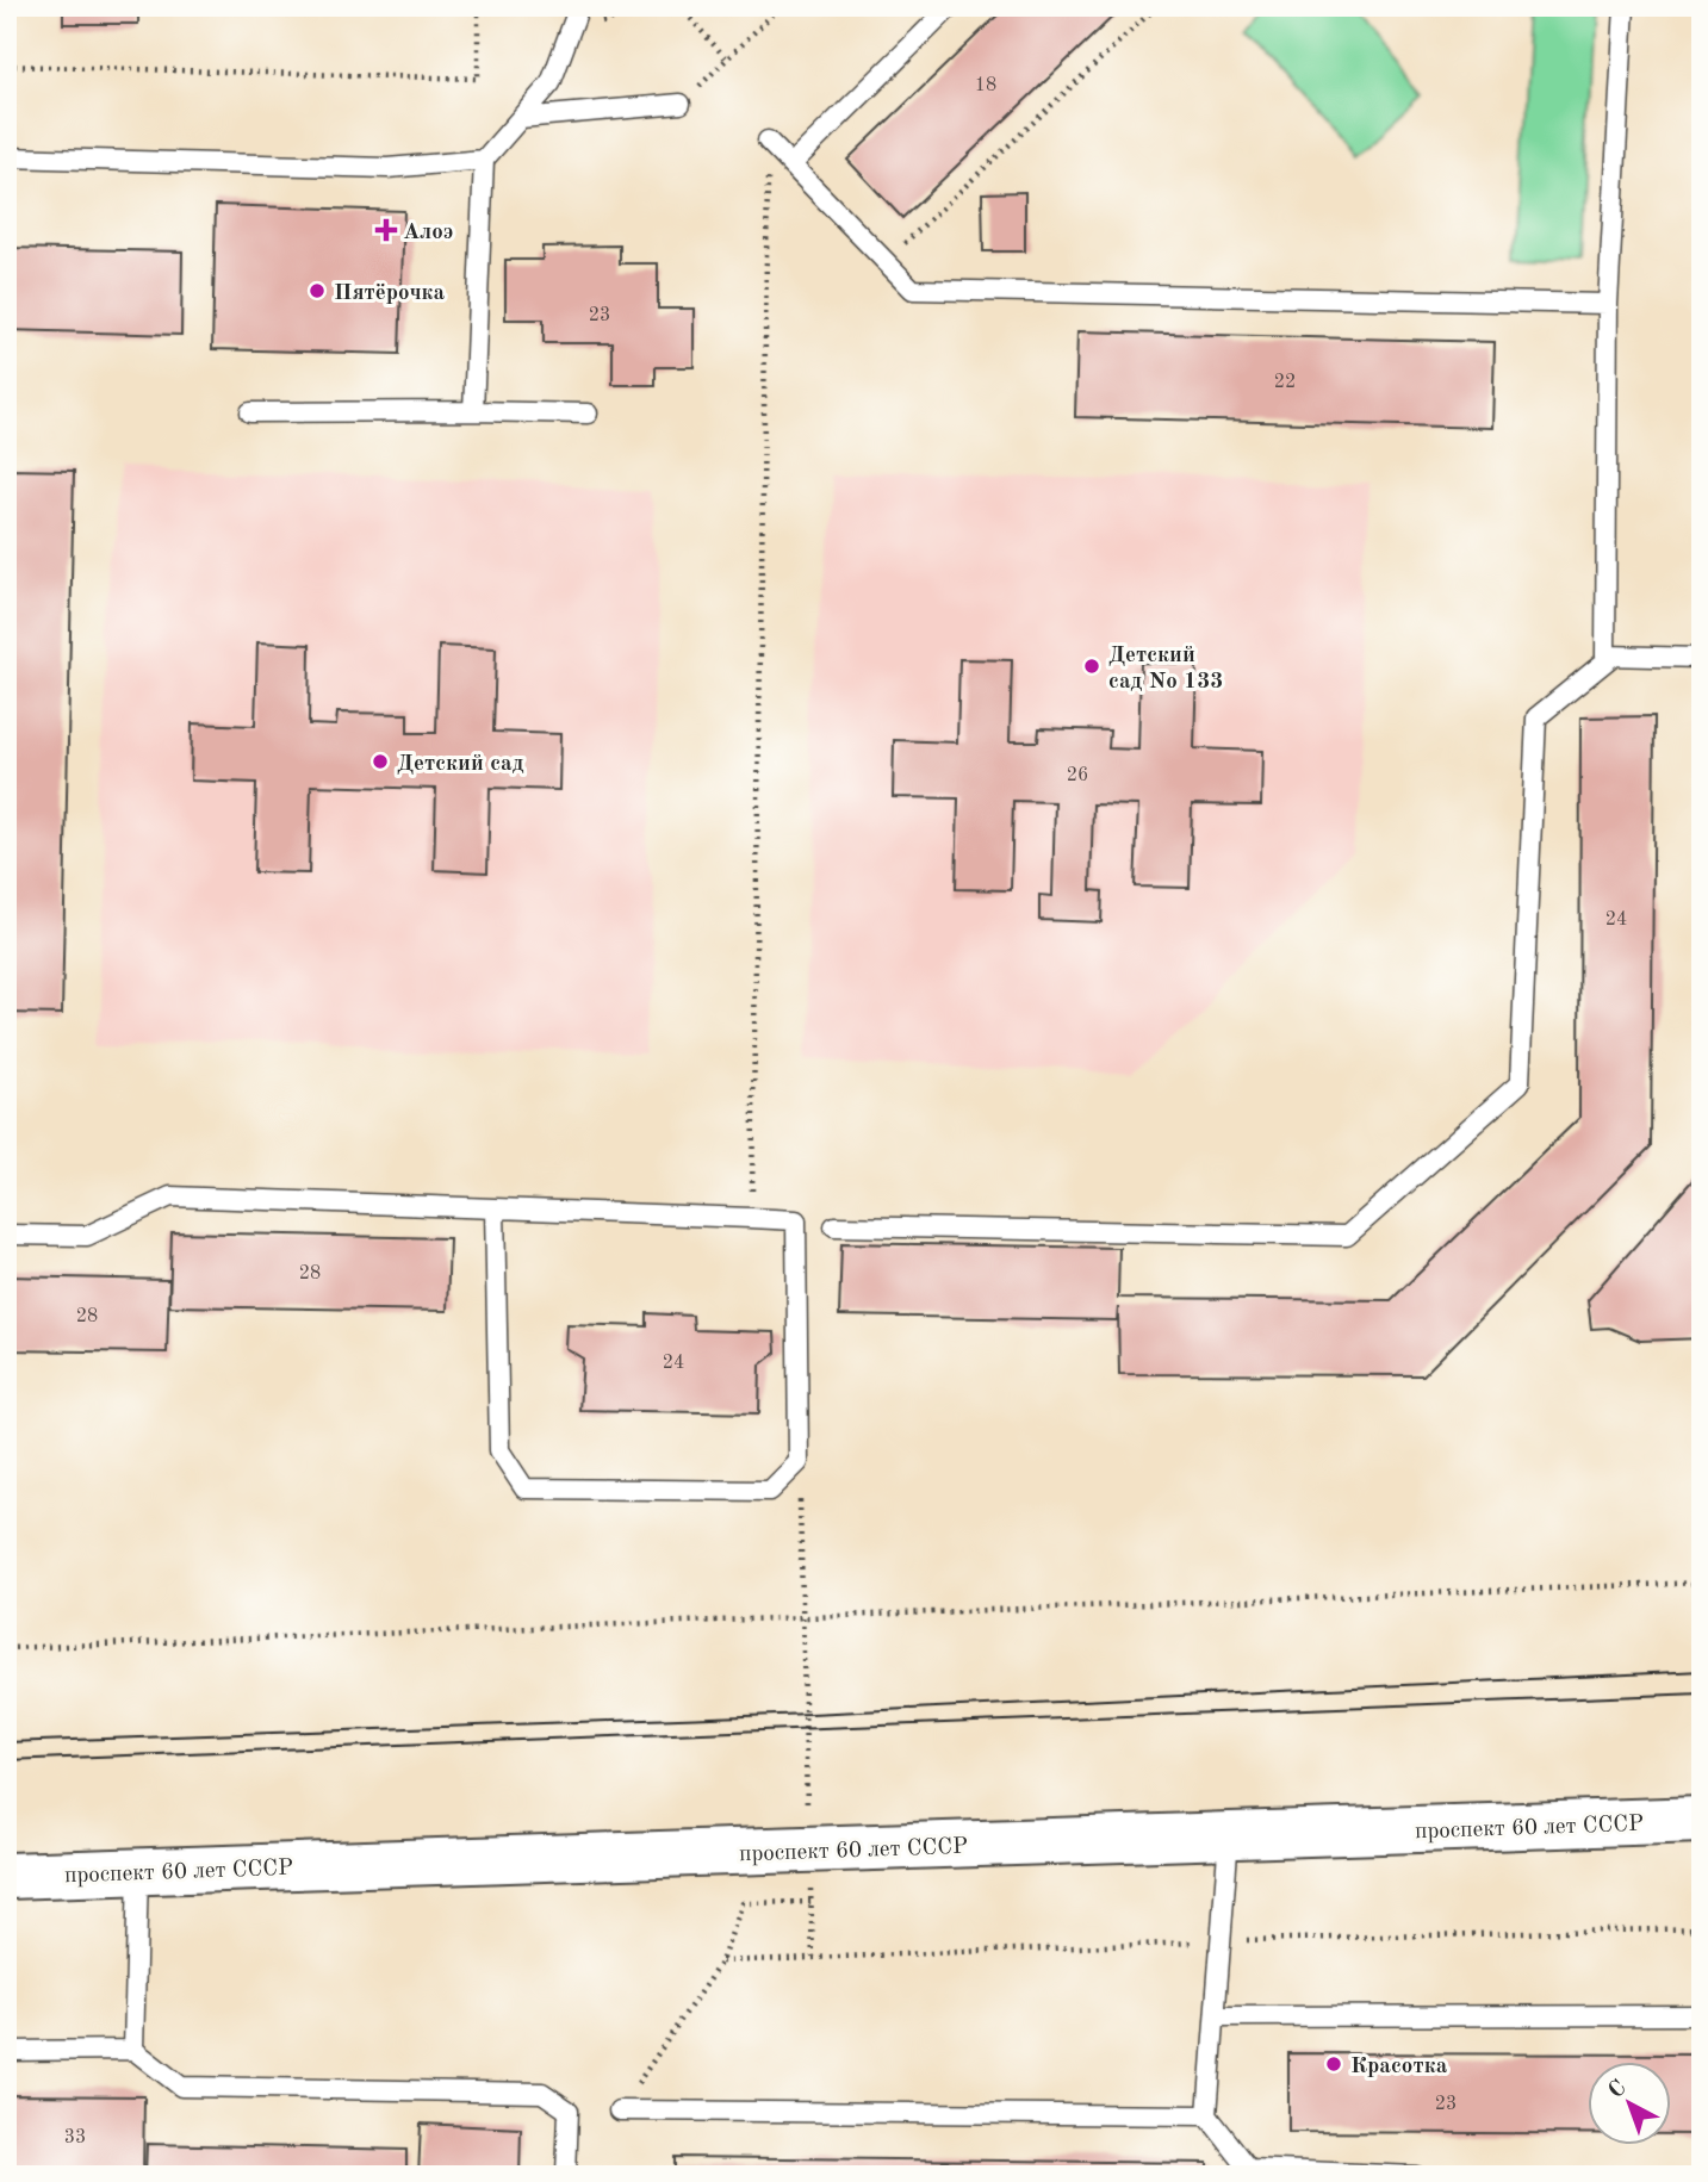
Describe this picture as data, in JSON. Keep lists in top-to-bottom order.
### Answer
{
  "streets": {
    "main road": ["проспект 60 лет СССР"]
  },
  "places": {
    "health": ["Алоэ"],
    "other": [
      "Пятёрочка",
      "Детский сад No 133",
      "Детский сад",
      "Красотка"
    ]
  },
  "house_numbers": [
    "18",
    "23",
    "22",
    "26",
    "24",
    "28",
    "28",
    "24",
    "23",
    "33"
  ],
  "north": "top left"
}
